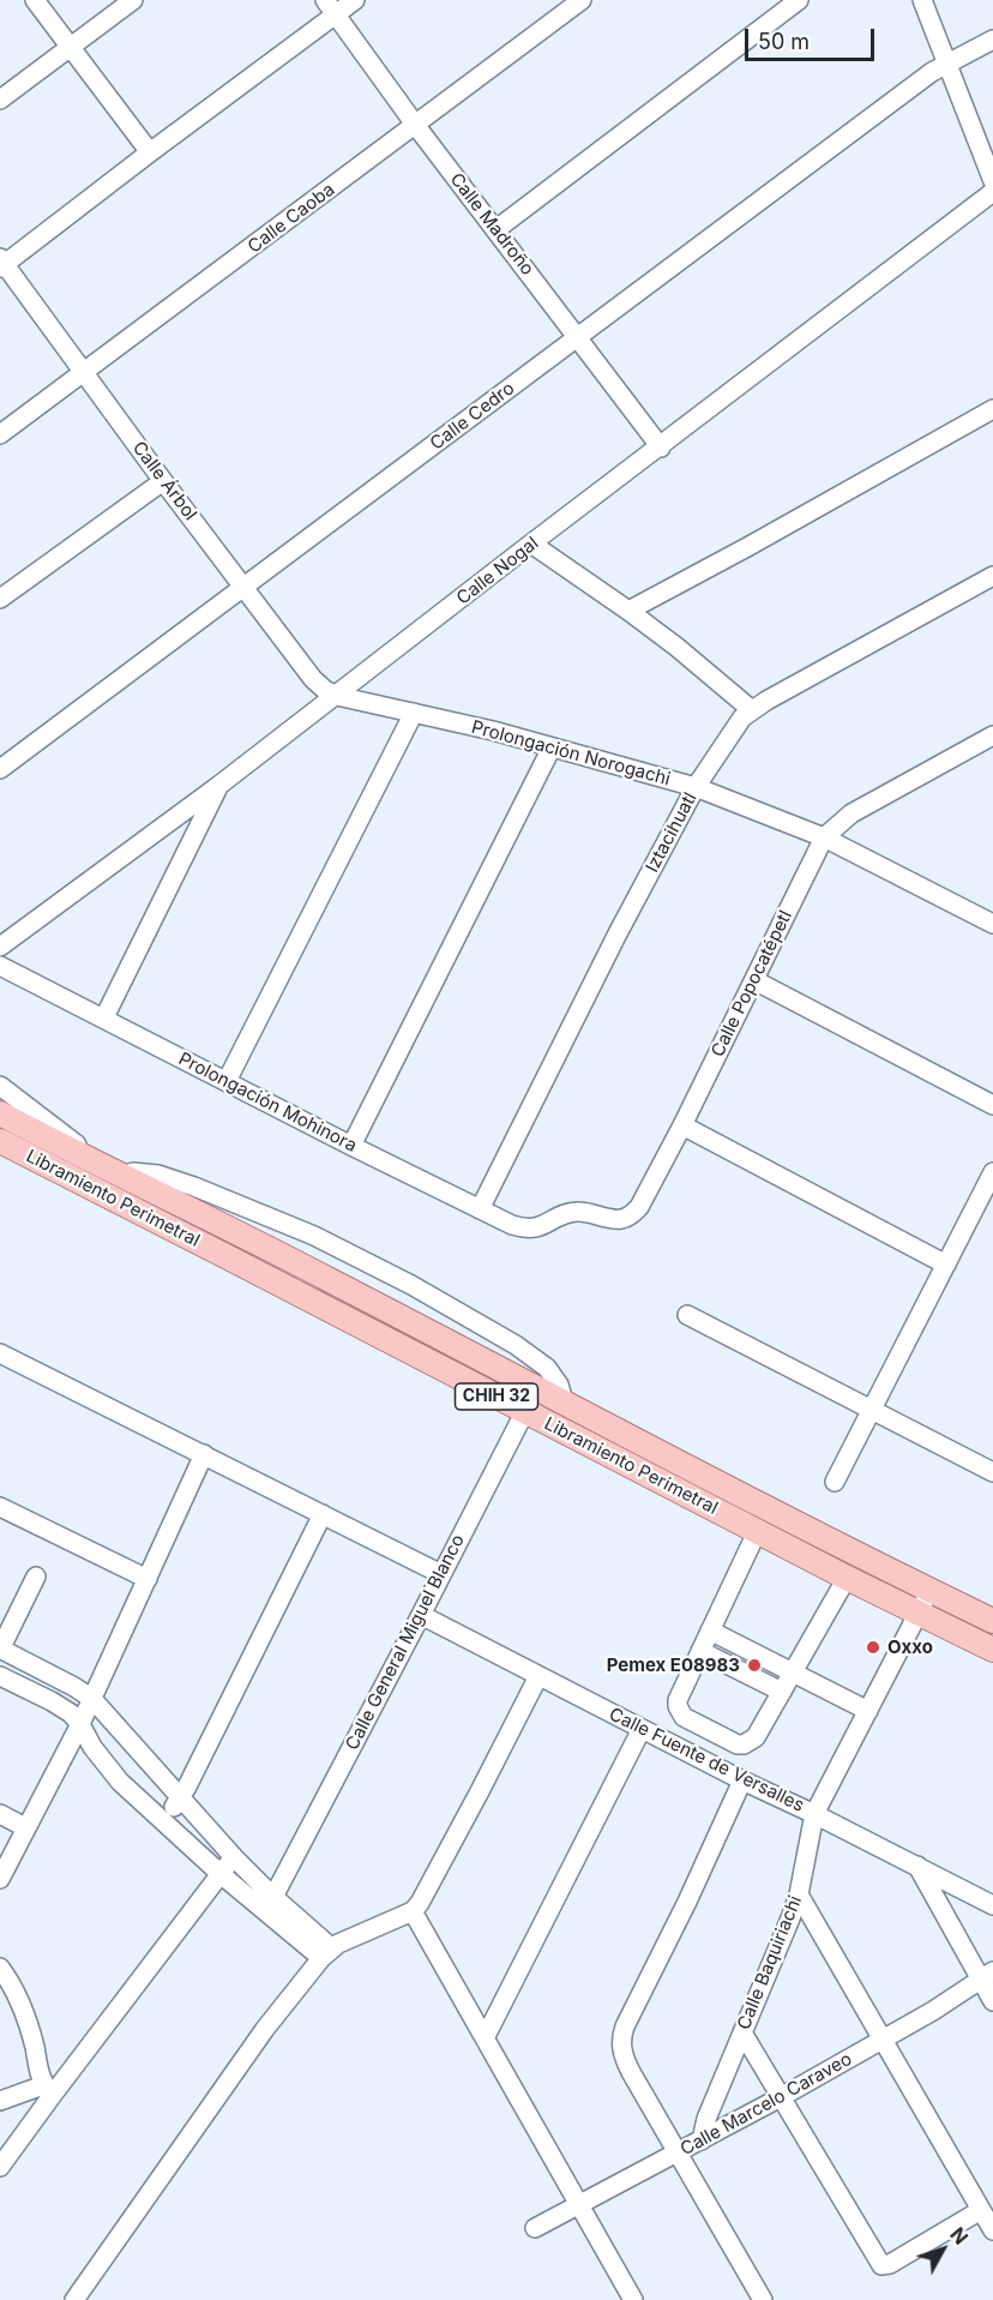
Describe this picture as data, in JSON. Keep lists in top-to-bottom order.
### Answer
{
  "streets": {
    "main road": ["Libramiento Perimetral", "CHIH 32"],
    "street": [
      "Calle Caoba",
      "Calle Madroño",
      "Calle Cedro",
      "Calle Árbol",
      "Calle Nogal",
      "Prolongación Norogachi",
      "Iztacihuatl",
      "Calle Popocatépetl",
      "Prolongación Mohinora",
      "Calle General Miguel Blanco",
      "Calle Fuente de Versalles",
      "Calle Baquiriachi",
      "Calle Marcelo Caraveo"
    ]
  },
  "crossings": [
    ["Calle Caoba", "Calle Madroño"],
    ["Calle Caoba", "Calle Árbol"],
    ["Calle Madroño", "Calle Cedro"],
    ["Calle Madroño", "Calle Nogal"],
    ["Calle Cedro", "Calle Árbol"],
    ["Calle Árbol", "Calle Nogal"],
    ["Calle Árbol", "Prolongación Norogachi"],
    ["Calle Nogal", "Prolongación Norogachi"],
    ["Prolongación Norogachi", "Iztacihuatl"],
    ["Prolongación Norogachi", "Calle Popocatépetl"],
    ["Iztacihuatl", "Prolongación Mohinora"],
    ["Calle Popocatépetl", "Prolongación Mohinora"],
    ["Libramiento Perimetral", "Calle General Miguel Blanco"],
    ["Libramiento Perimetral", "Calle Baquiriachi"],
    ["Calle General Miguel Blanco", "Calle Fuente de Versalles"],
    ["Calle Fuente de Versalles", "Calle Baquiriachi"],
    ["Calle Baquiriachi", "Calle Marcelo Caraveo"]
  ],
  "places": ["Oxxo", "Pemex E08983"],
  "scale_bar": "50 m",
  "north": "top right"
}
